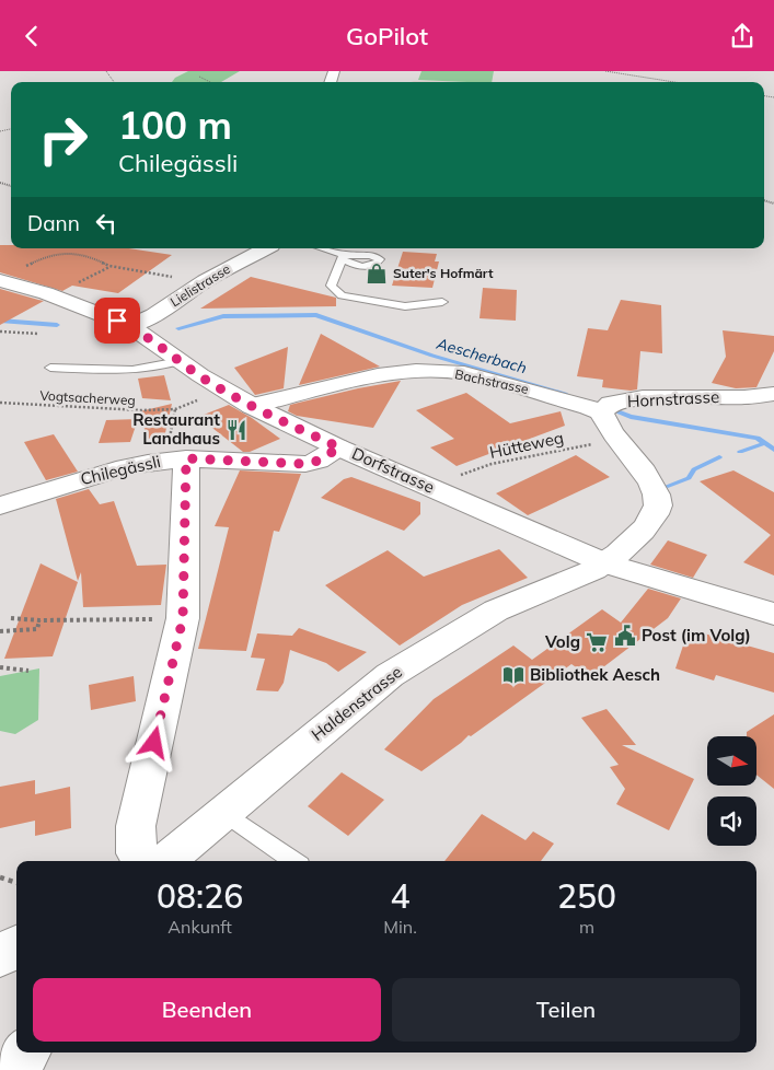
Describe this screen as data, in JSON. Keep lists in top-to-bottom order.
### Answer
{
  "streets": {
    "street": [
      "Lielistrasse",
      "Bachstrasse",
      "Hornstrasse",
      "Chilegässli",
      "Dorfstrasse",
      "Haldenstrasse"
    ],
    "path": ["Vogtsacherweg", "Hütteweg"]
  },
  "crossings": [
    ["Lielistrasse", "Dorfstrasse"],
    ["Bachstrasse", "Hornstrasse"],
    ["Bachstrasse", "Dorfstrasse"],
    ["Vogtsacherweg", "Chilegässli"],
    ["Chilegässli", "Dorfstrasse"],
    ["Dorfstrasse", "Haldenstrasse"]
  ],
  "water": ["Aescherbach"],
  "places": {
    "shop": ["Suter's Hofmärt"],
    "restaurant": ["Restaurant Landhaus"],
    "public building": ["Post (im Volg)"],
    "supermarket": ["Volg"],
    "library": ["Bibliothek Aesch"]
  },
  "north": "right",
  "page": {
    "header": "GoPilot",
    "turn": ["100 m", "Chilegässli"],
    "then": "Dann",
    "eta": [
      "08:26",
      "Ankunft",
      "4",
      "Min.",
      "250",
      "m"
    ],
    "buttons": ["Beenden", "Teilen"]
  }
}
